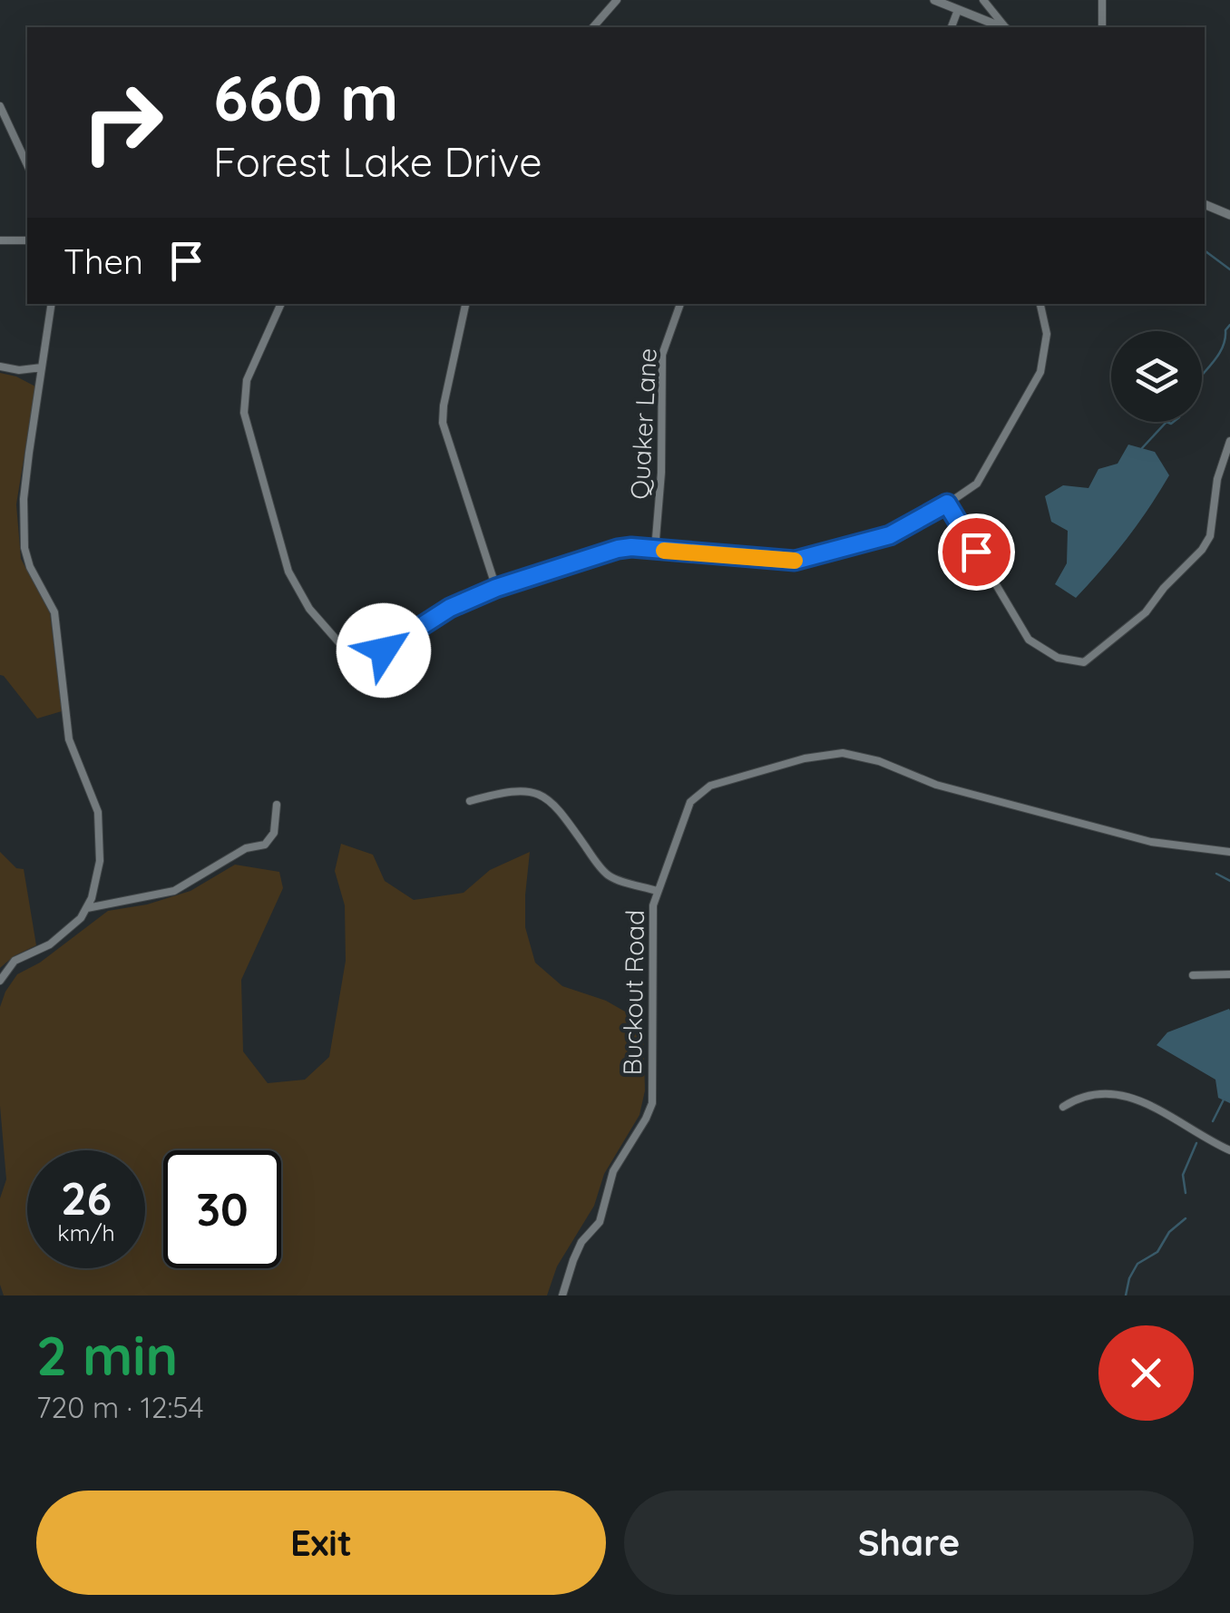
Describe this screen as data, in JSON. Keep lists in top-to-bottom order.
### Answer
{
  "streets": {
    "street": ["Quaker Lane", "Buckout Road"]
  },
  "page": {
    "turn": ["660 m", "Forest Lake Drive"],
    "then": "Then",
    "speed": "26 km/h",
    "limit": "30",
    "heading": ["2 min", "720 m · 12:54"],
    "buttons": ["Exit", "Share"]
  }
}
